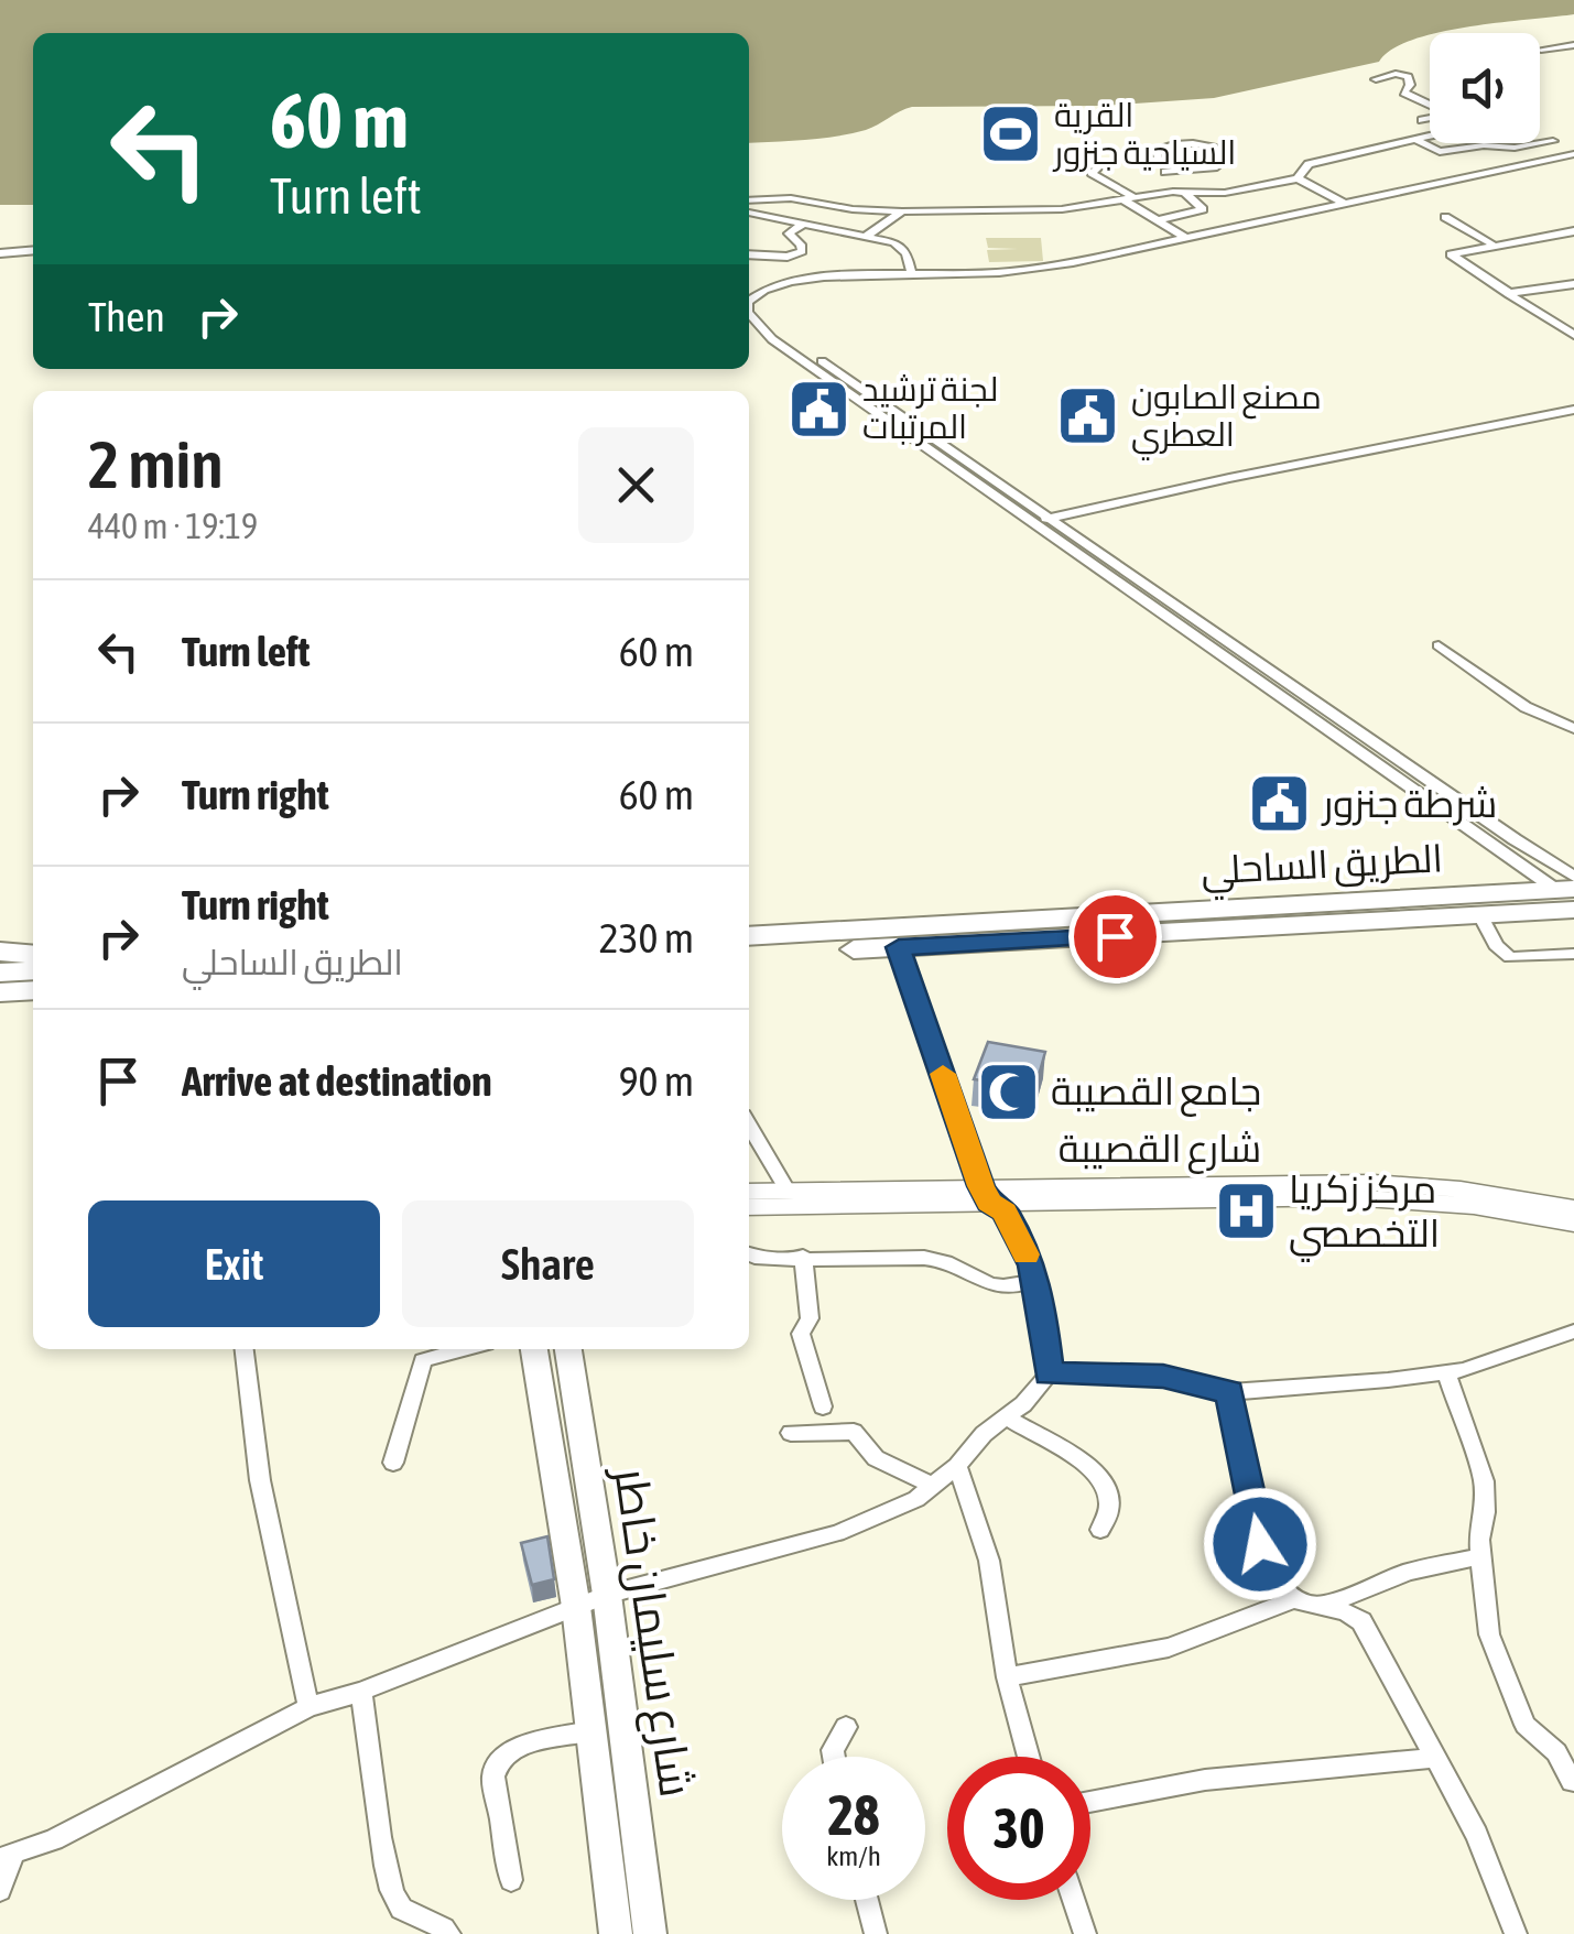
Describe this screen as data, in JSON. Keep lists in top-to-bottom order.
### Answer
{
  "streets": {
    "highway": ["الطريق الساحلي"],
    "main road": ["شارع سليمان خاطر"],
    "street": ["شارع القصيبة"]
  },
  "places": {
    "sports": ["القرية السياحية جنزور"],
    "public building": ["لجنة ترشيد المرتبات", "مصنع الصابون العطري", "شرطة جنزور"],
    "mosque": ["جامع القصيبة"],
    "hospital": ["مركز زكريا التخصصي"]
  },
  "page": {
    "turn": ["60 m", "Turn left"],
    "then": "Then",
    "heading": ["2 min", "440 m · 19:19"],
    "list": [
      {
        "name": "Turn left",
        "value": "60 m"
      },
      {
        "name": "Turn right",
        "value": "60 m"
      },
      {
        "name": "Turn right",
        "note": "الطريق الساحلي",
        "value": "230 m"
      },
      {
        "name": "Arrive at destination",
        "value": "90 m"
      }
    ],
    "buttons": ["Exit", "Share"],
    "speed": "28 km/h",
    "limit": "30"
  }
}
